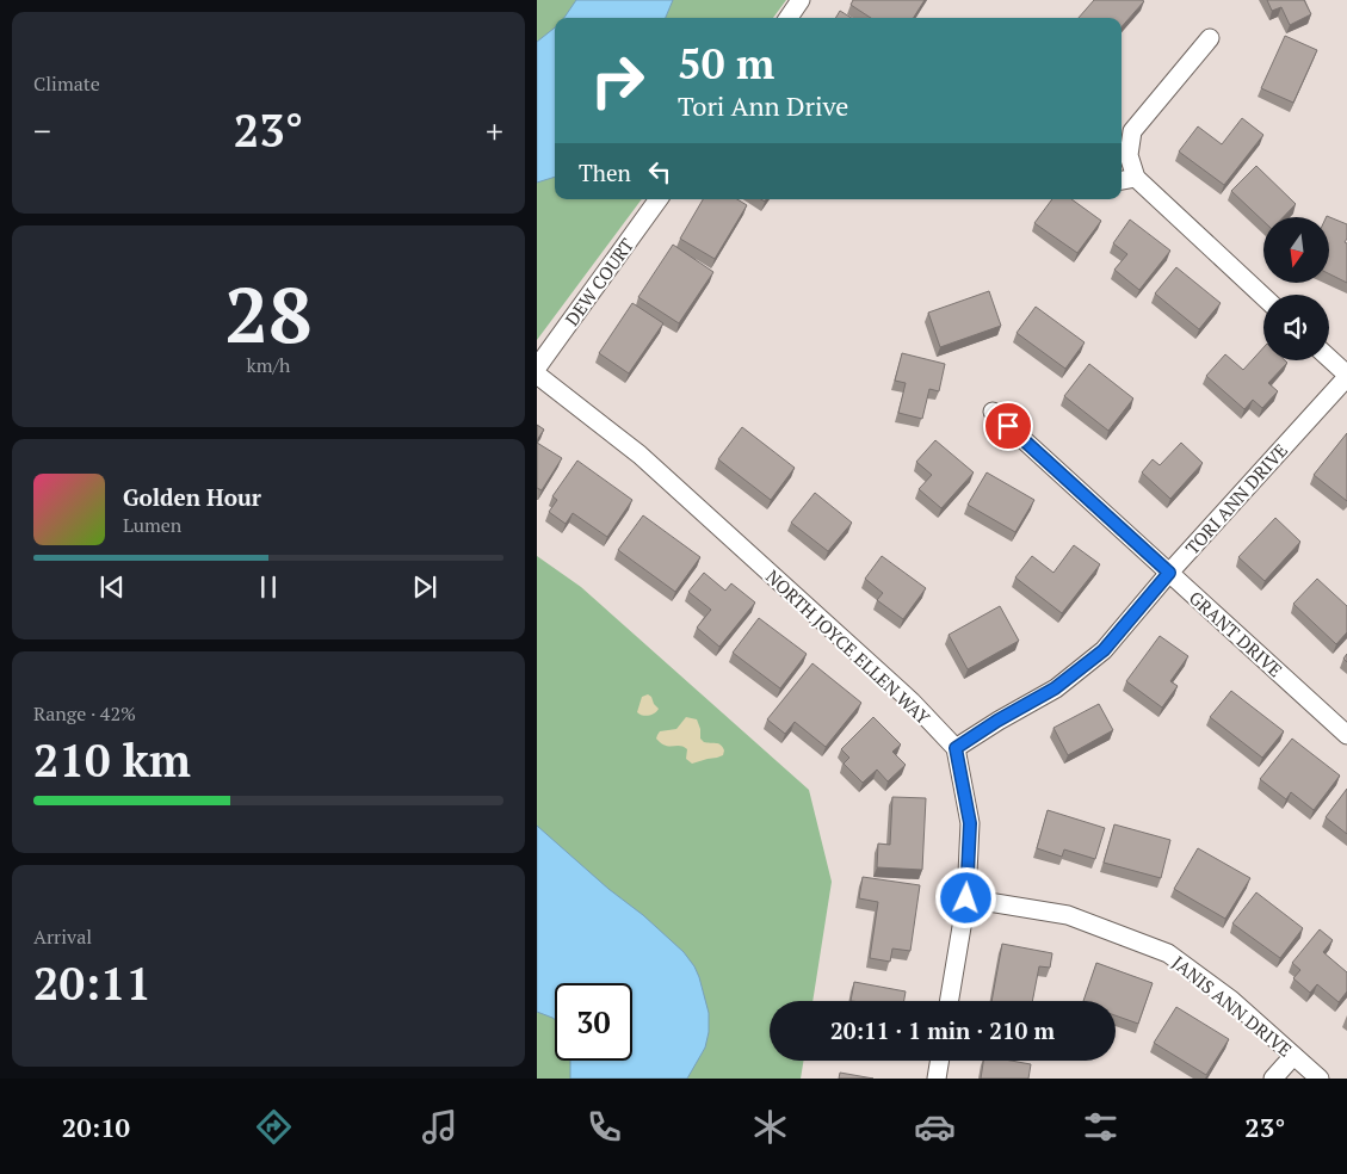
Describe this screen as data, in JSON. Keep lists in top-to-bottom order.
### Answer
{
  "streets": {
    "street": [
      "DEW COURT",
      "TORI ANN DRIVE",
      "GRANT DRIVE",
      "NORTH JOYCE ELLEN WAY",
      "JANIS ANN DRIVE"
    ]
  },
  "crossings": [
    ["TORI ANN DRIVE", "GRANT DRIVE"],
    ["TORI ANN DRIVE", "NORTH JOYCE ELLEN WAY"]
  ],
  "north": "bottom",
  "page": {
    "tile": [
      "Climate",
      ["28", "km/h"],
      ["Range · 42%", "210 km"],
      ["Arrival", "20:11"]
    ],
    "turn": ["50 m", "Tori Ann Drive"],
    "heat": ["−", "23°", "+"],
    "then": "Then",
    "song": ["Golden Hour", "Lumen"],
    "limit": "30",
    "trip": "20:11 · 1 min · 210 m",
    "tabs": ["20:10", "23°"]
  }
}
